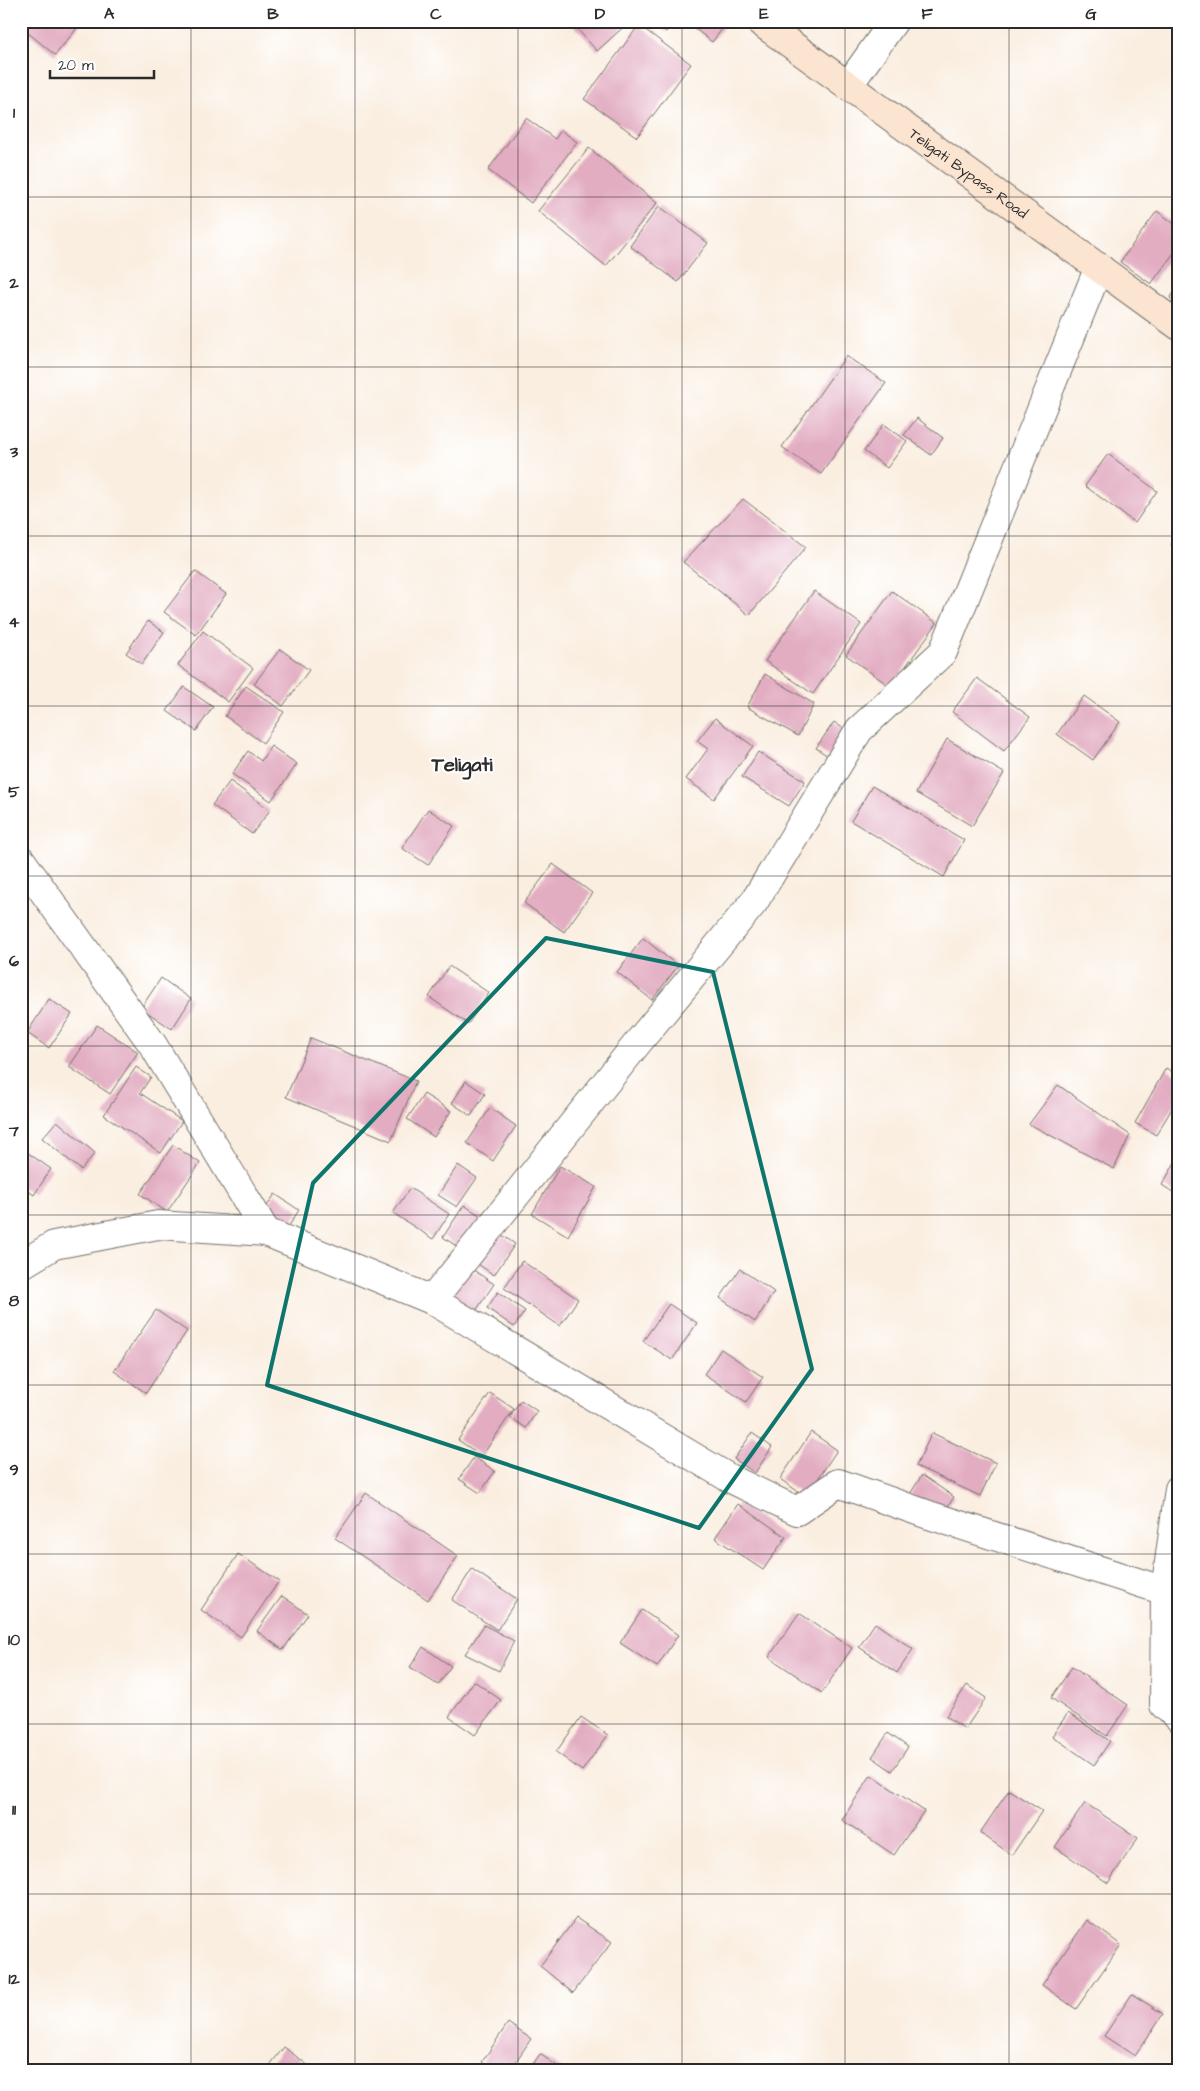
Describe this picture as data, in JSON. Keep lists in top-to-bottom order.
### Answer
{
  "streets": {
    "main road": ["Teligati Bypass Road"]
  },
  "districts": ["Teligati"],
  "scale_bar": "20 m",
  "grid": {
    "columns": [
      "A",
      "B",
      "C",
      "D",
      "E",
      "F",
      "G"
    ],
    "rows": [
      "1",
      "2",
      "3",
      "4",
      "5",
      "6",
      "7",
      "8",
      "9",
      "10",
      "11",
      "12"
    ]
  }
}
